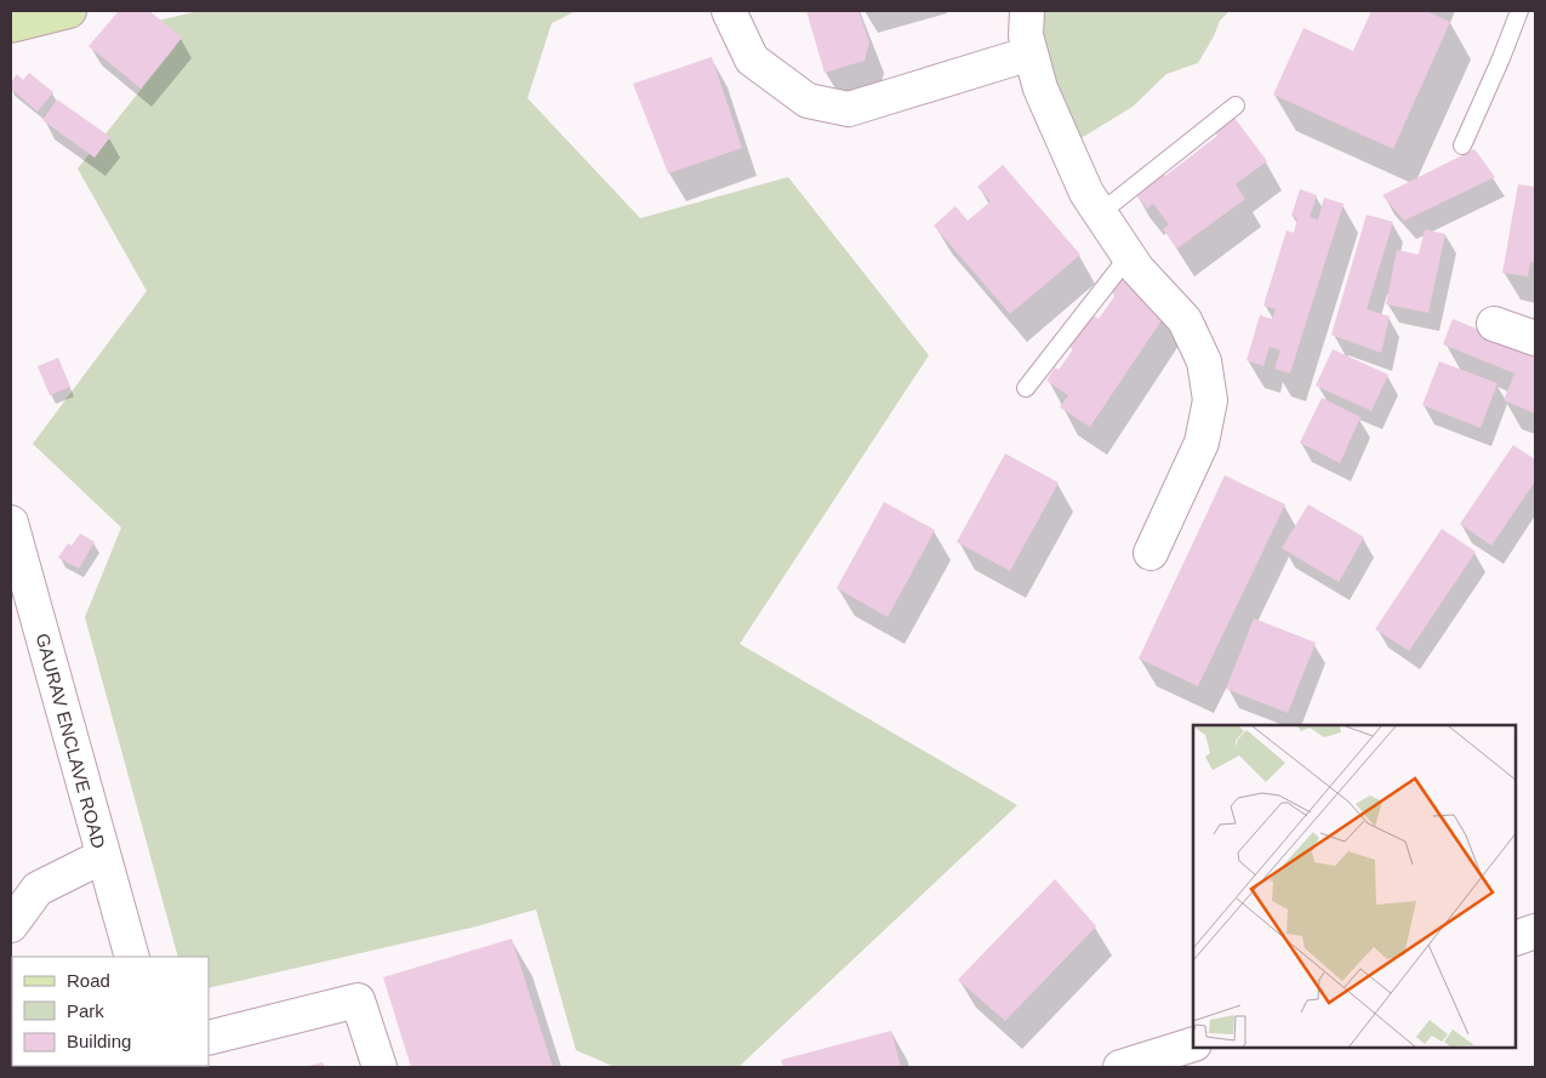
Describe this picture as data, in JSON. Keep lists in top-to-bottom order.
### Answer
{
  "streets": {
    "street": ["GAURAV ENCLAVE ROAD"]
  },
  "legend": ["Road", "Park", "Building"]
}
